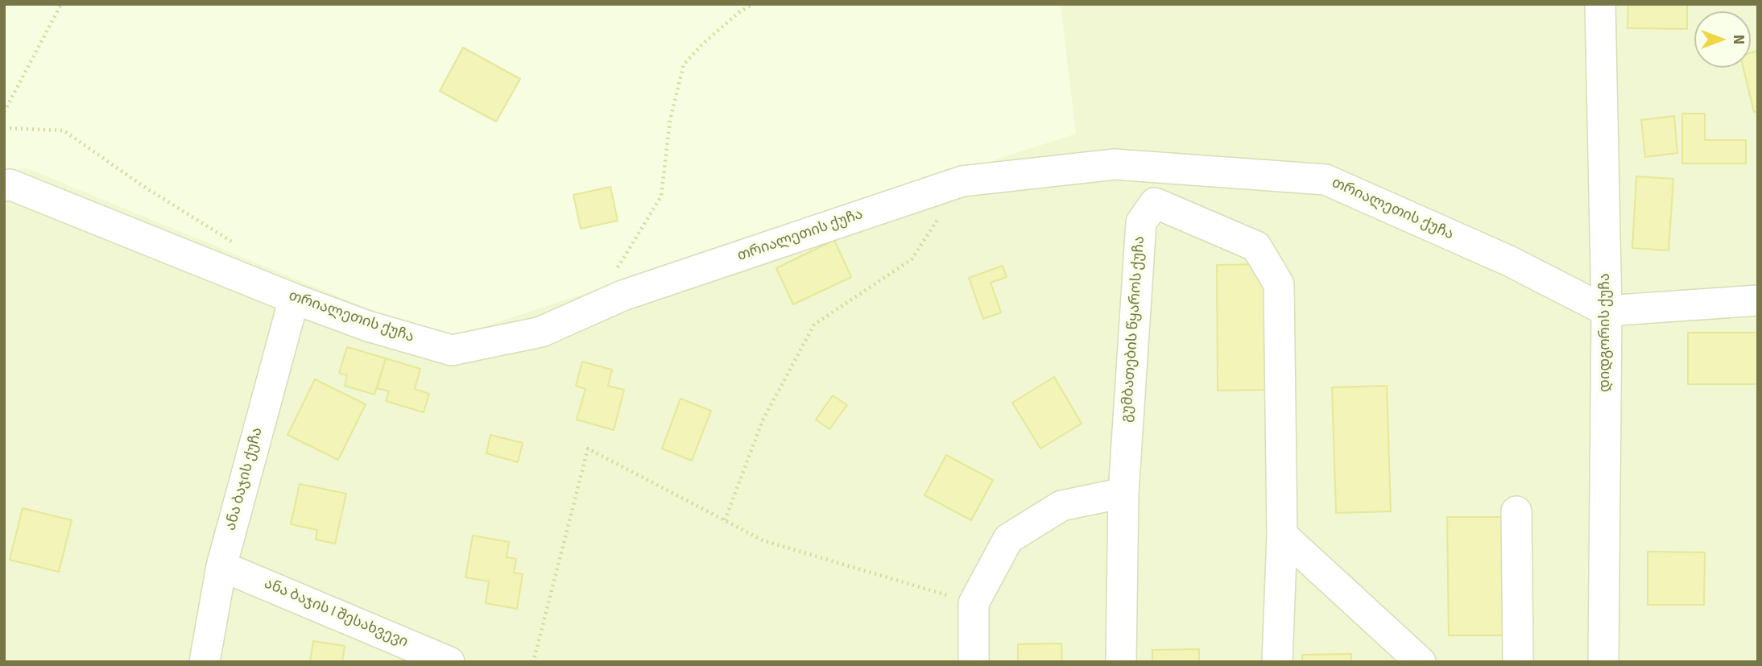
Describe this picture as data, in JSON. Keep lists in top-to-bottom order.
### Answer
{
  "streets": {
    "street": [
      "თრიალეთის ქუჩა",
      "გუმბათების წყაროს ქუჩა",
      "დიდგორის ქუჩა",
      "ანა ბაჯის ქუჩა",
      "ანა ბაჯის I შესახვევი"
    ]
  },
  "crossings": [
    ["თრიალეთის ქუჩა", "დიდგორის ქუჩა"],
    ["თრიალეთის ქუჩა", "ანა ბაჯის ქუჩა"],
    ["ანა ბაჯის ქუჩა", "ანა ბაჯის I შესახვევი"]
  ],
  "north": "right"
}
